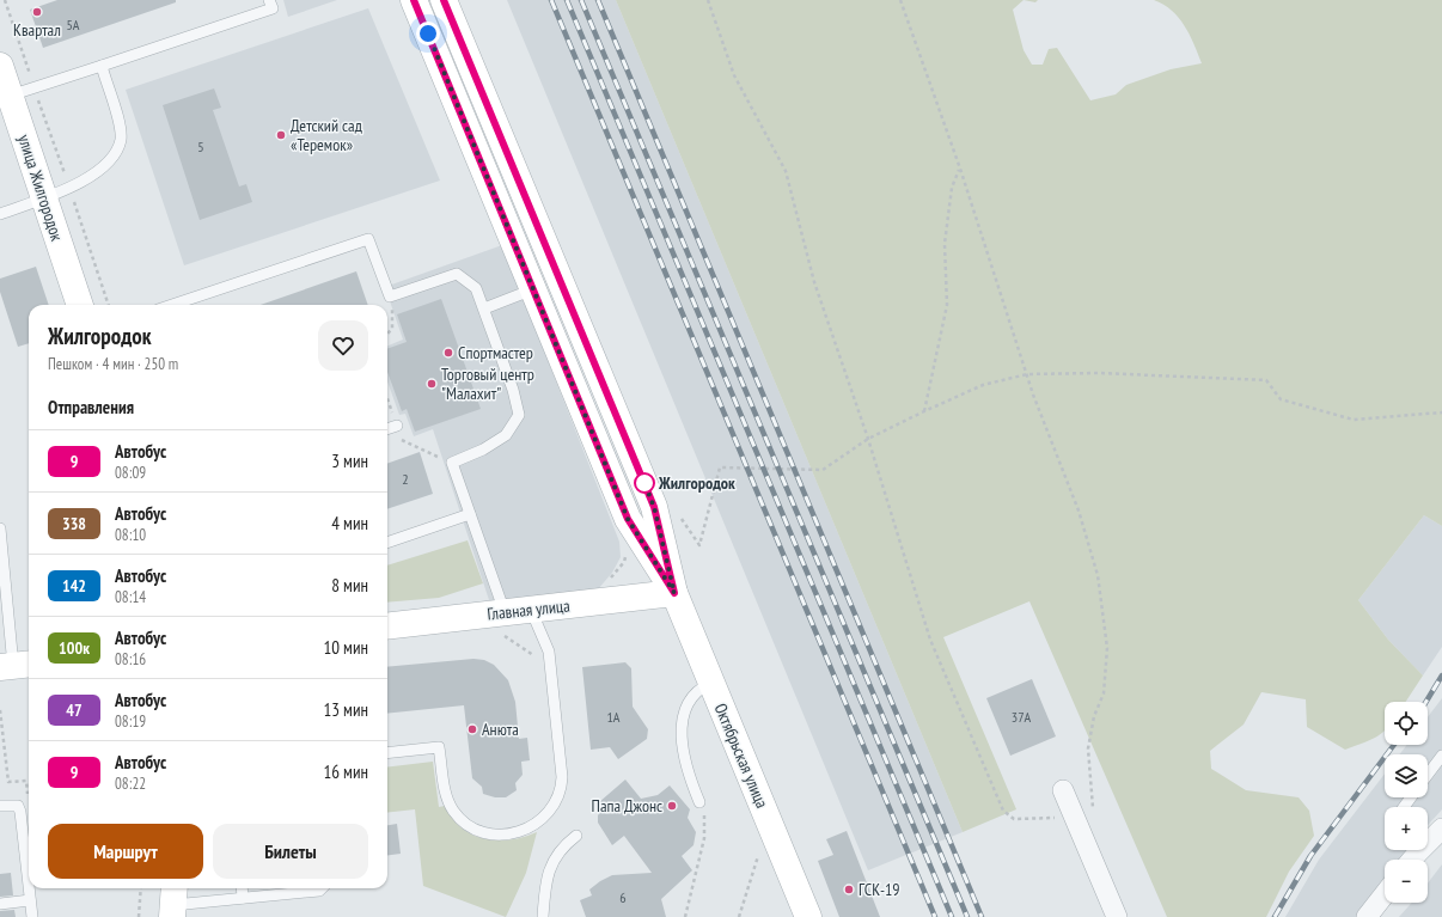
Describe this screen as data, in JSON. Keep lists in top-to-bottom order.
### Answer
{
  "streets": {
    "main road": ["улица Жилгородок", "Главная улица", "Октябрьская улица"]
  },
  "crossings": [
    ["Главная улица", "Октябрьская улица"]
  ],
  "places": [
    "Квартал",
    "Детский сад «Теремок»",
    "Спортмастер",
    "Торговый центр \"Малахит\"",
    "Жилгородок",
    "Анюта",
    "Папа Джонс",
    "ГСК-19"
  ],
  "lines": ["bus line 9"],
  "house_numbers": [
    "5А",
    "5",
    "2",
    "1А",
    "37А",
    "6"
  ],
  "page": {
    "heading": [
      ["Жилгородок", "Пешком · 4 мин · 250 m"],
      "Отправления"
    ],
    "list": [
      {
        "mark": "9",
        "name": "Автобус",
        "note": "08:09",
        "value": "3 мин"
      },
      {
        "mark": "338",
        "name": "Автобус",
        "note": "08:10",
        "value": "4 мин"
      },
      {
        "mark": "142",
        "name": "Автобус",
        "note": "08:14",
        "value": "8 мин"
      },
      {
        "mark": "100к",
        "name": "Автобус",
        "note": "08:16",
        "value": "10 мин"
      },
      {
        "mark": "47",
        "name": "Автобус",
        "note": "08:19",
        "value": "13 мин"
      },
      {
        "mark": "9",
        "name": "Автобус",
        "note": "08:22",
        "value": "16 мин"
      }
    ],
    "map_buttons": ["+", "−"],
    "buttons": ["Маршрут", "Билеты"]
  }
}
